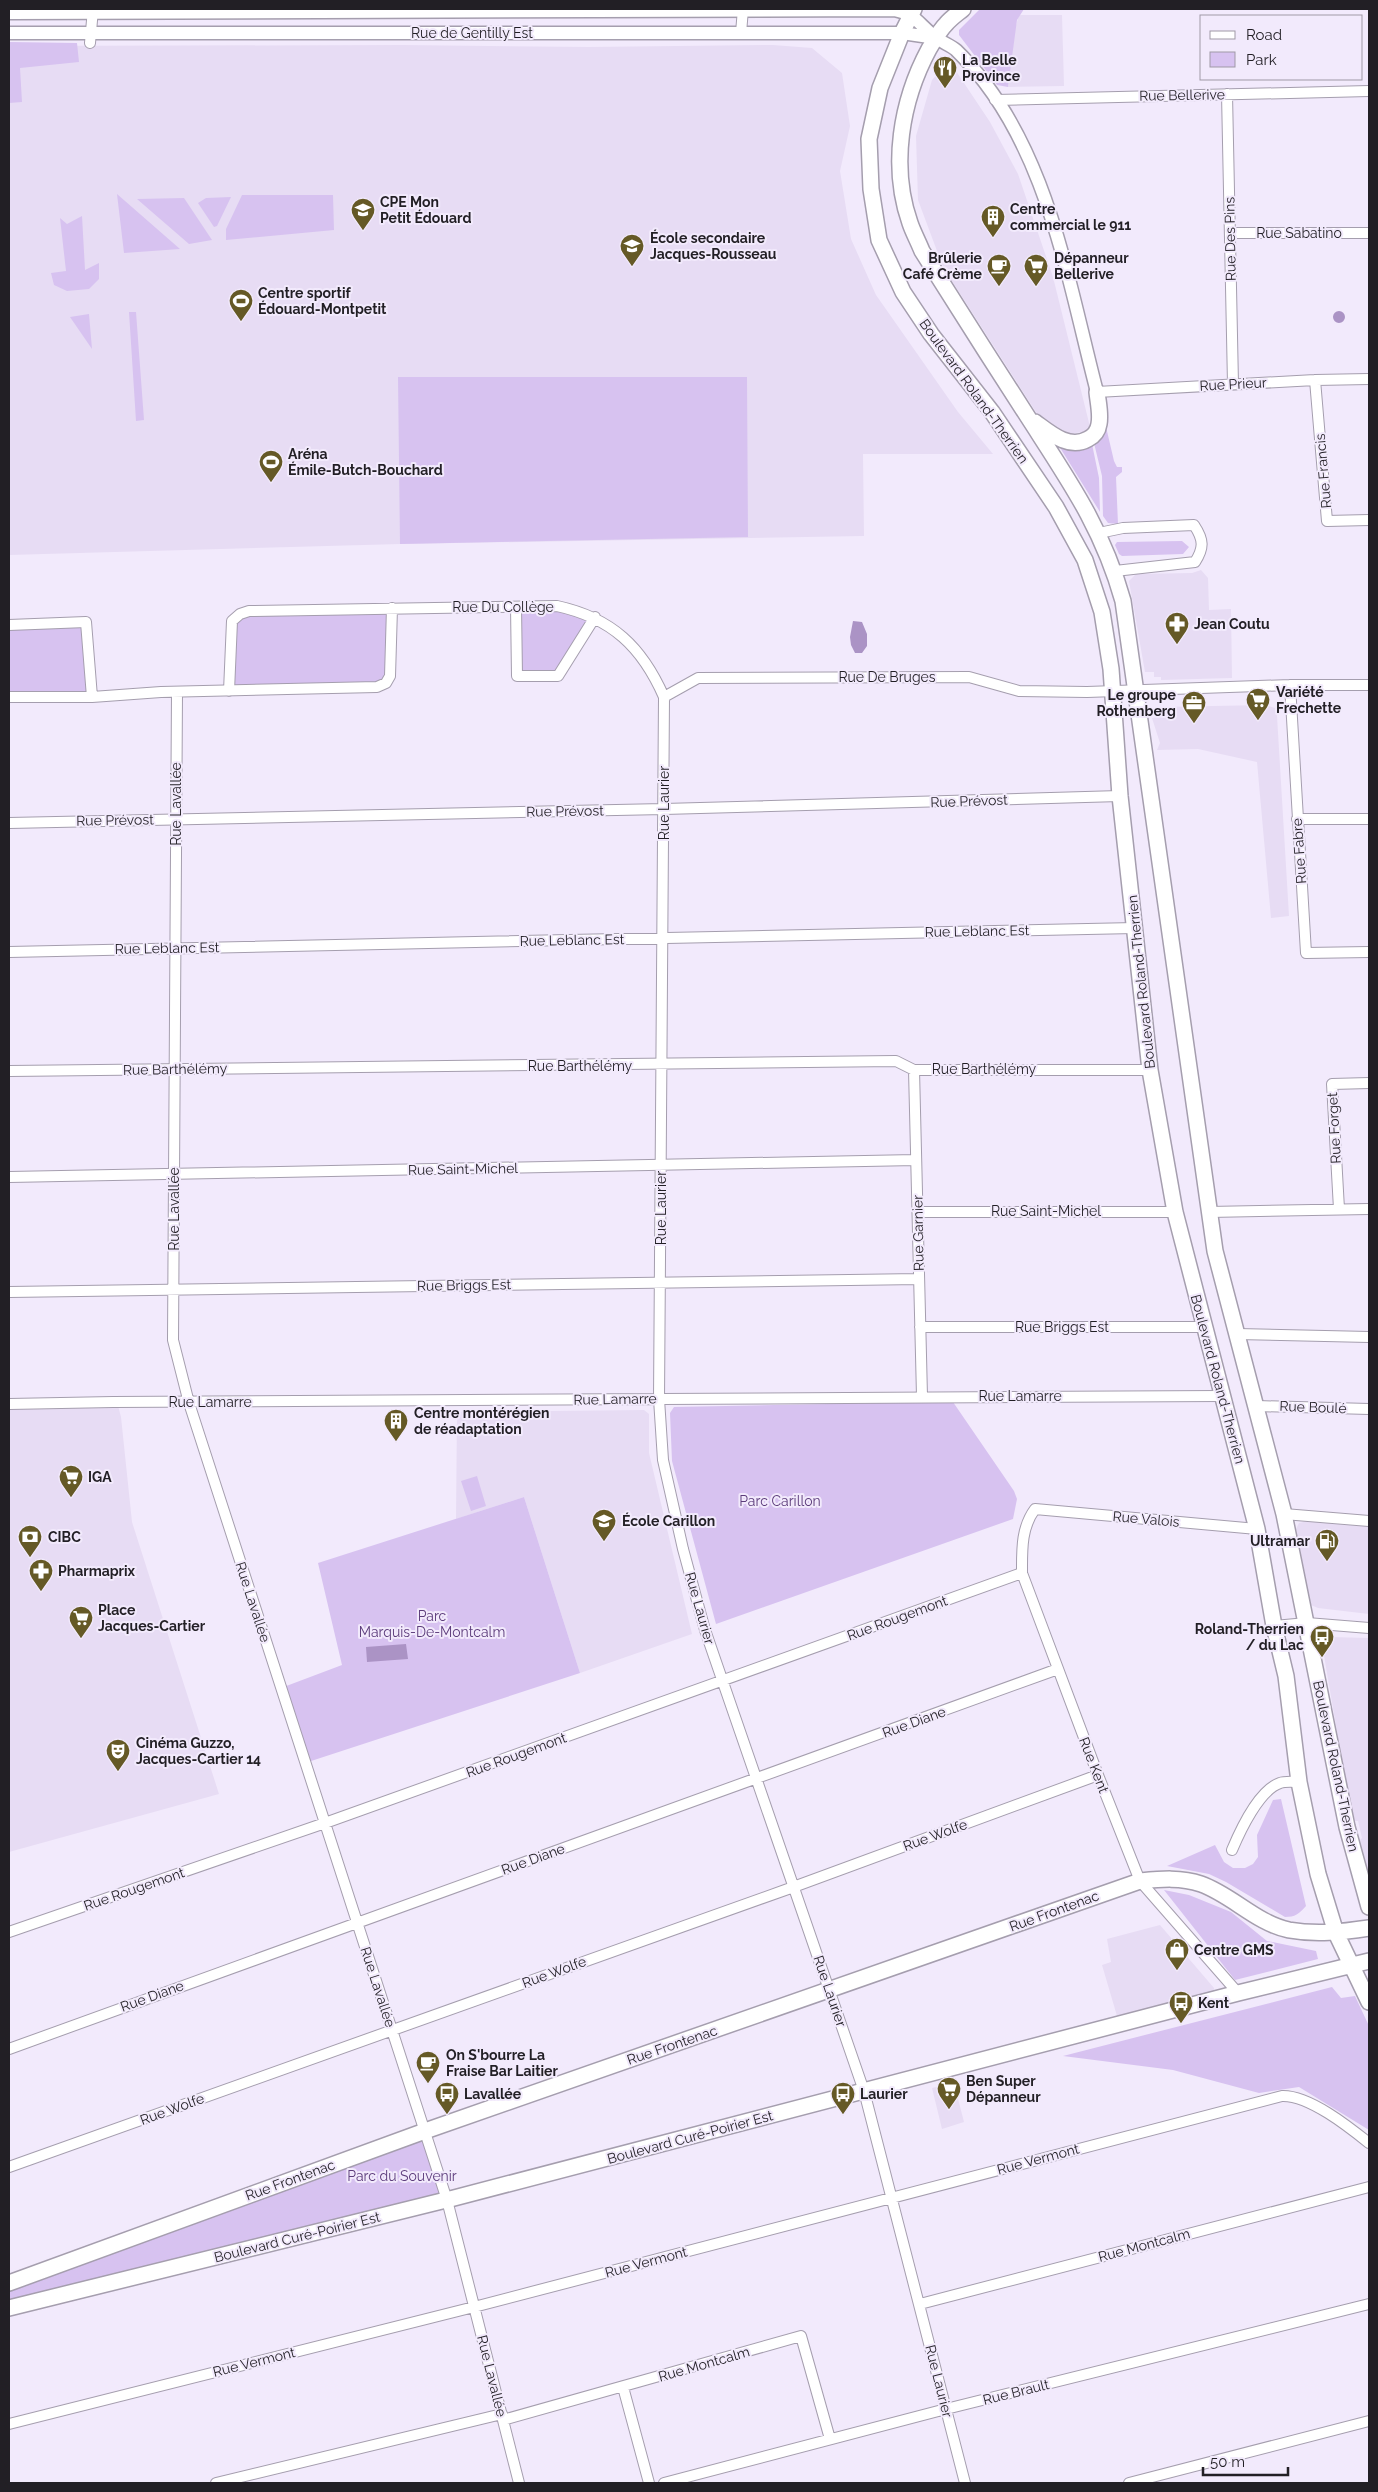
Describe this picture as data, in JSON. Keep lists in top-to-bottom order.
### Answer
{
  "streets": {
    "main road": ["Boulevard Roland-Therrien", "Rue Frontenac", "Boulevard Curé-Poirier Est"],
    "street": [
      "Rue de Gentilly Est",
      "Rue Bellerive",
      "Rue Sabatino",
      "Rue Des Pins",
      "Rue Prieur",
      "Rue Francis",
      "Rue Du Collège",
      "Rue De Bruges",
      "Rue Prévost",
      "Rue Laurier",
      "Rue Lavallée",
      "Rue Fabre",
      "Rue Leblanc Est",
      "Rue Barthélémy",
      "Rue Forget",
      "Rue Saint-Michel",
      "Rue Garnier",
      "Rue Briggs Est",
      "Rue Lamarre",
      "Rue Boulé",
      "Rue Valois",
      "Rue Rougemont",
      "Rue Diane",
      "Rue Kent",
      "Rue Wolfe",
      "Rue Vermont",
      "Rue Montcalm",
      "Rue Brault"
    ]
  },
  "crossings": [
    ["Rue de Gentilly Est", "Rue Bellerive"],
    ["Rue de Gentilly Est", "Rue Prieur"],
    ["Rue de Gentilly Est", "Boulevard Roland-Therrien"],
    ["Rue Bellerive", "Rue Des Pins"],
    ["Rue Sabatino", "Rue Des Pins"],
    ["Rue Des Pins", "Rue Prieur"],
    ["Rue Prieur", "Rue Francis"],
    ["Boulevard Roland-Therrien", "Rue De Bruges"],
    ["Boulevard Roland-Therrien", "Rue Prévost"],
    ["Boulevard Roland-Therrien", "Rue Leblanc Est"],
    ["Boulevard Roland-Therrien", "Rue Barthélémy"],
    ["Boulevard Roland-Therrien", "Rue Saint-Michel"],
    ["Boulevard Roland-Therrien", "Rue Briggs Est"],
    ["Boulevard Roland-Therrien", "Rue Lamarre"],
    ["Boulevard Roland-Therrien", "Rue Boulé"],
    ["Boulevard Roland-Therrien", "Rue Valois"],
    ["Boulevard Roland-Therrien", "Rue Frontenac"],
    ["Boulevard Roland-Therrien", "Boulevard Curé-Poirier Est"],
    ["Rue Du Collège", "Rue De Bruges"],
    ["Rue Du Collège", "Rue Laurier"],
    ["Rue De Bruges", "Rue Laurier"],
    ["Rue De Bruges", "Rue Fabre"],
    ["Rue Prévost", "Rue Laurier"],
    ["Rue Prévost", "Rue Lavallée"],
    ["Rue Laurier", "Rue Leblanc Est"],
    ["Rue Laurier", "Rue Barthélémy"],
    ["Rue Laurier", "Rue Saint-Michel"],
    ["Rue Laurier", "Rue Briggs Est"],
    ["Rue Laurier", "Rue Lamarre"],
    ["Rue Laurier", "Rue Rougemont"],
    ["Rue Laurier", "Rue Diane"],
    ["Rue Laurier", "Rue Wolfe"],
    ["Rue Laurier", "Rue Frontenac"],
    ["Rue Laurier", "Boulevard Curé-Poirier Est"],
    ["Rue Laurier", "Rue Vermont"],
    ["Rue Laurier", "Rue Montcalm"],
    ["Rue Laurier", "Rue Brault"],
    ["Rue Lavallée", "Rue Leblanc Est"],
    ["Rue Lavallée", "Rue Barthélémy"],
    ["Rue Lavallée", "Rue Saint-Michel"],
    ["Rue Lavallée", "Rue Briggs Est"],
    ["Rue Lavallée", "Rue Lamarre"],
    ["Rue Lavallée", "Rue Rougemont"],
    ["Rue Lavallée", "Rue Diane"],
    ["Rue Lavallée", "Rue Wolfe"],
    ["Rue Lavallée", "Rue Frontenac"],
    ["Rue Lavallée", "Boulevard Curé-Poirier Est"],
    ["Rue Lavallée", "Rue Vermont"],
    ["Rue Lavallée", "Rue Montcalm"],
    ["Rue Barthélémy", "Rue Garnier"],
    ["Rue Saint-Michel", "Rue Garnier"],
    ["Rue Garnier", "Rue Briggs Est"],
    ["Rue Garnier", "Rue Lamarre"],
    ["Rue Valois", "Rue Kent"],
    ["Rue Rougemont", "Rue Kent"],
    ["Rue Diane", "Rue Kent"],
    ["Rue Kent", "Rue Wolfe"],
    ["Rue Kent", "Rue Frontenac"],
    ["Rue Kent", "Boulevard Curé-Poirier Est"],
    ["Rue Montcalm", "Rue Brault"]
  ],
  "parks": ["Parc Carillon", "Parc Marquis-De-Montcalm", "Parc du Souvenir"],
  "places": {
    "restaurant": ["La Belle Province"],
    "school or university": ["CPE Mon Petit Édouard", "École secondaire Jacques-Rousseau", "École Carillon"],
    "building": ["Centre commercial le 911", "Centre montérégien de réadaptation"],
    "cafe": ["Brûlerie Café Crème", "On S'bourre La Fraise Bar Laitier"],
    "supermarket": [
      "Dépanneur Bellerive",
      "Variété Frechette",
      "IGA",
      "Place Jacques-Cartier",
      "Ben Super Dépanneur"
    ],
    "sports": ["Centre sportif Édouard-Montpetit", "Aréna Émile-Butch-Bouchard"],
    "pharmacy": ["Jean Coutu", "Pharmaprix"],
    "office": ["Le groupe Rothenberg"],
    "bank": ["CIBC"],
    "fuel station": ["Ultramar"],
    "bus stop": [
      "Roland-Therrien / du Lac",
      "Kent",
      "Lavallée",
      "Laurier"
    ],
    "theatre": ["Cinéma Guzzo, Jacques-Cartier 14"],
    "shop": ["Centre GMS"]
  },
  "legend": ["Road", "Park"],
  "scale_bar": "50 m"
}
